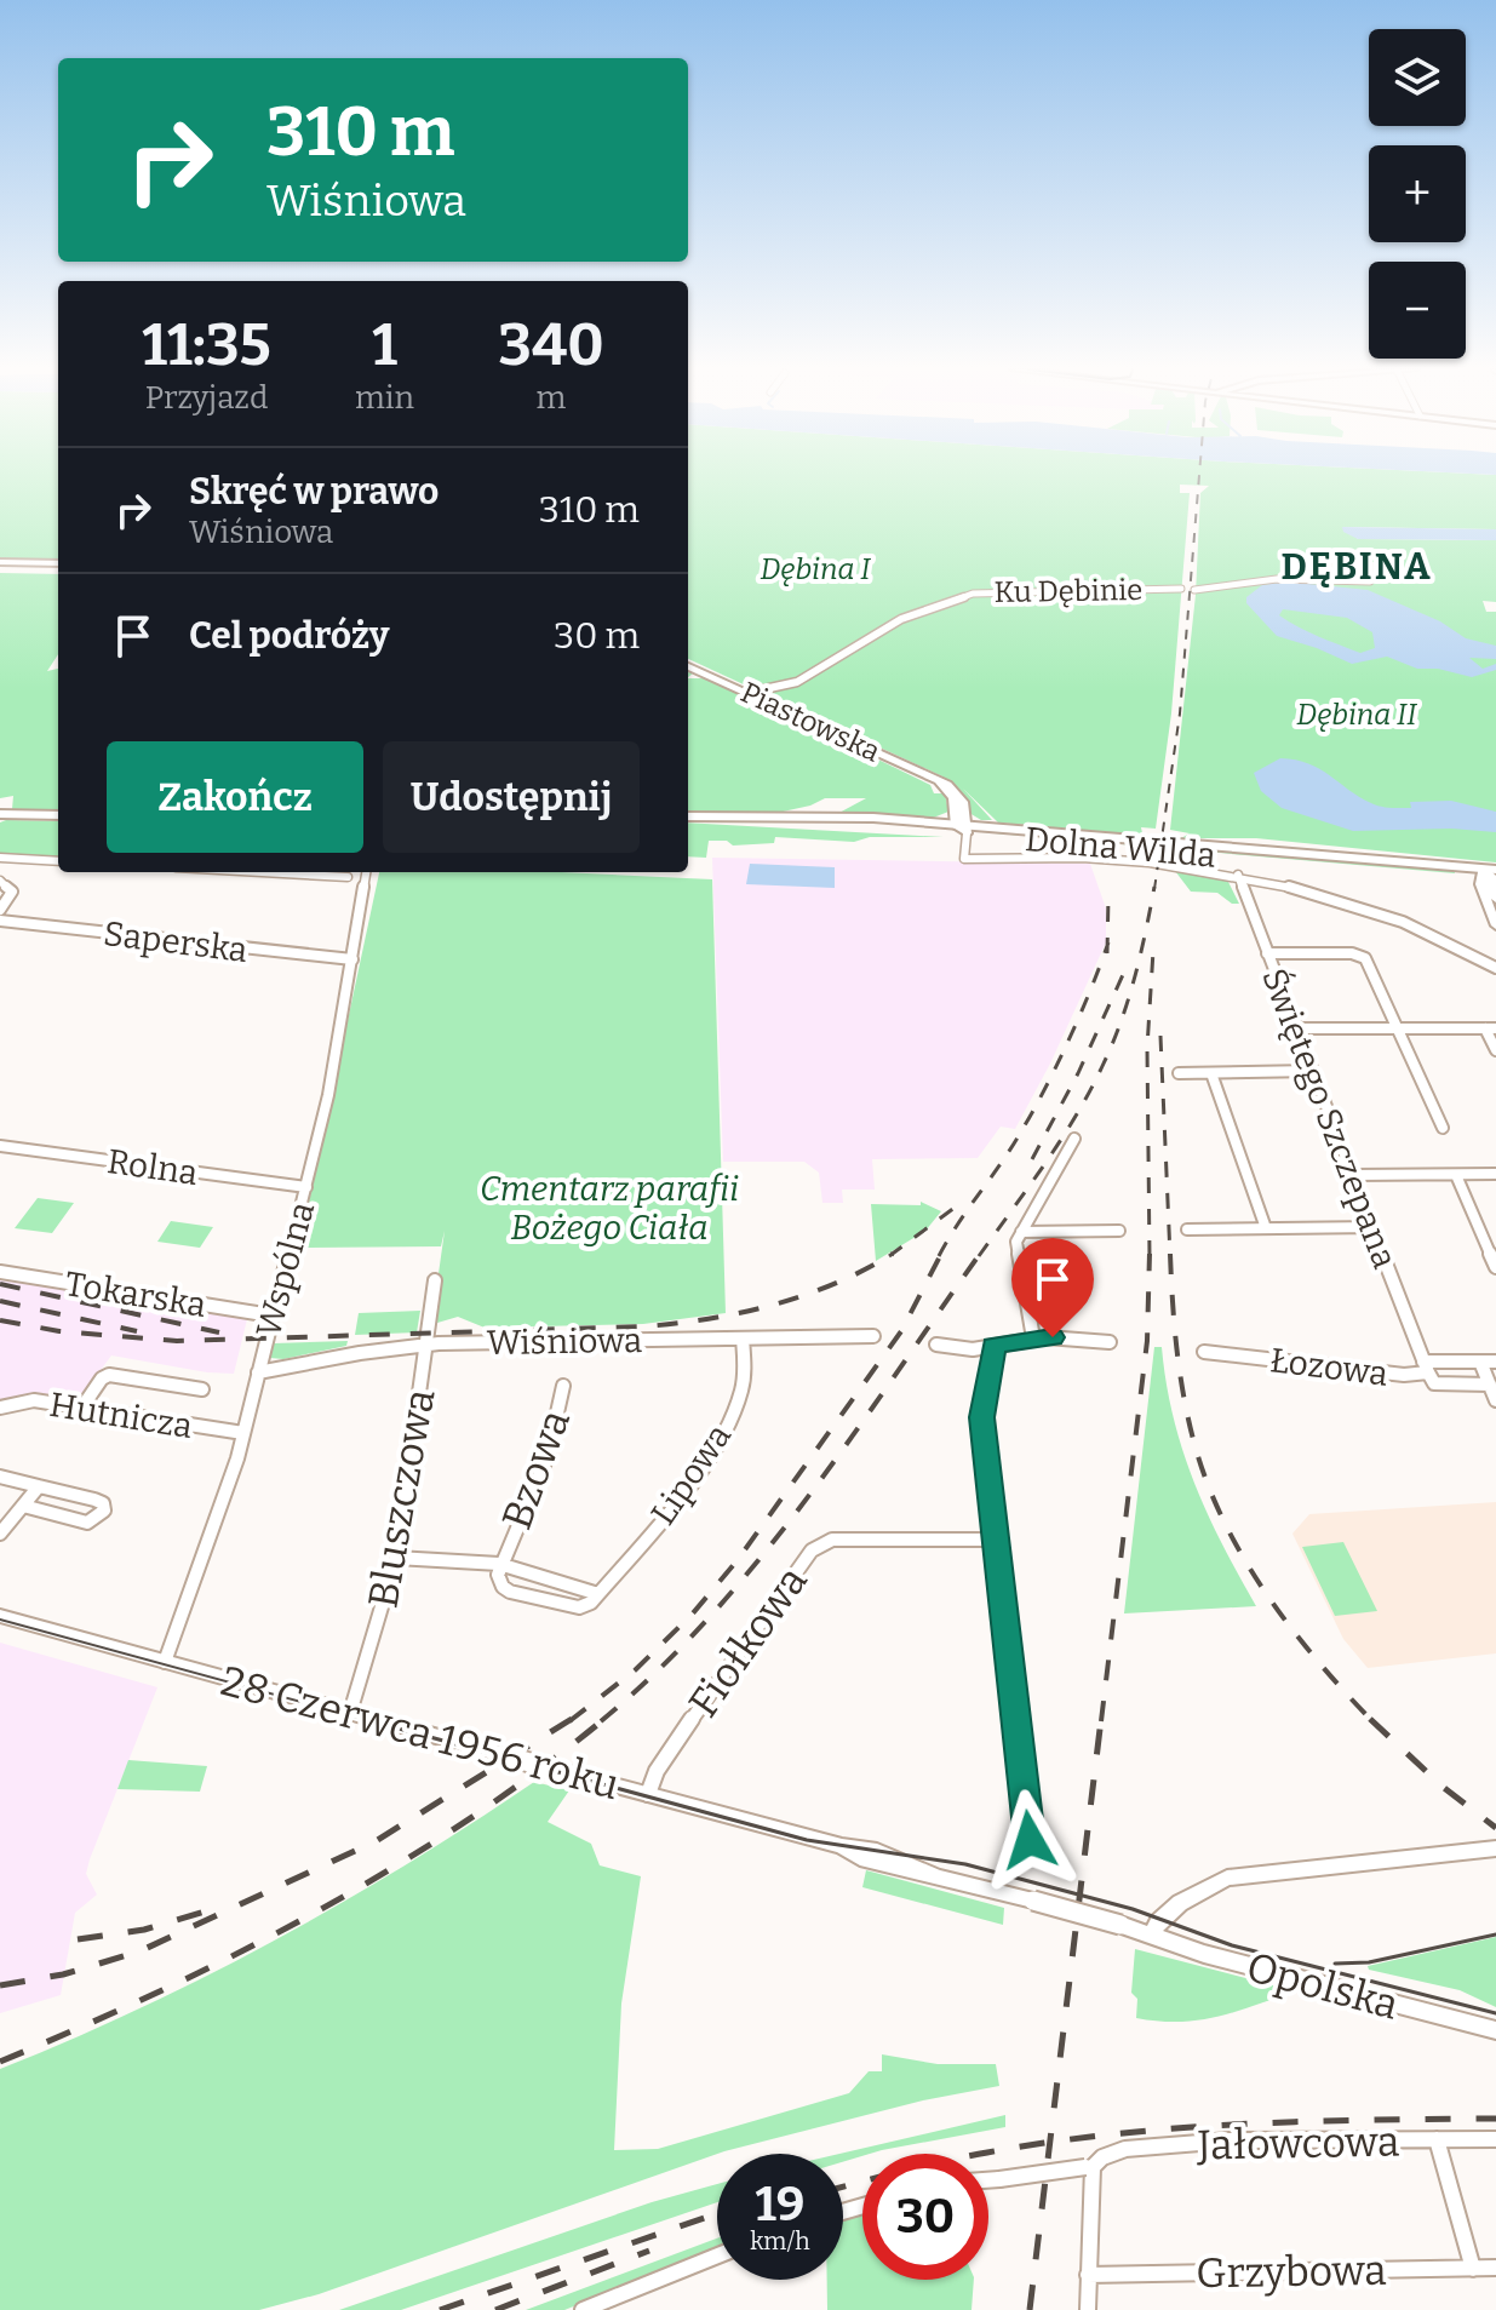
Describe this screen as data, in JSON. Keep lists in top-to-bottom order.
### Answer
{
  "streets": {
    "main road": ["Dolna Wilda"],
    "street": [
      "Ku Dębinie",
      "Piastowska",
      "Saperska",
      "Świętego Szczepana",
      "Rolna",
      "Wspólna",
      "Tokarska",
      "Wiśniowa",
      "Łozowa",
      "Hutnicza",
      "Bzowa",
      "Lipowa",
      "Bluszczowa",
      "Fiołkowa",
      "28 Czerwca 1956 roku",
      "Opolska",
      "Jałowcowa",
      "Grzybowa"
    ]
  },
  "crossings": [
    ["Ku Dębinie", "Piastowska"],
    ["Piastowska", "Dolna Wilda"],
    ["Saperska", "Wspólna"],
    ["Świętego Szczepana", "Łozowa"],
    ["Rolna", "Wspólna"],
    ["Wspólna", "Tokarska"],
    ["Wspólna", "Wiśniowa"],
    ["Wspólna", "Hutnicza"],
    ["Wspólna", "28 Czerwca 1956 roku"],
    ["Wiśniowa", "Lipowa"],
    ["Wiśniowa", "Bluszczowa"],
    ["Bzowa", "Bluszczowa"],
    ["Bluszczowa", "28 Czerwca 1956 roku"],
    ["Fiołkowa", "28 Czerwca 1956 roku"],
    ["28 Czerwca 1956 roku", "Opolska"]
  ],
  "districts": ["DĘBINA"],
  "parks": ["Dębina I", "Dębina II", "Cmentarz parafii Bożego Ciała"],
  "page": {
    "map_buttons": ["+", "−"],
    "turn": ["310 m", "Wiśniowa"],
    "eta": [
      "11:35",
      "Przyjazd",
      "1",
      "min",
      "340",
      "m"
    ],
    "list": [
      {
        "name": "Skręć w prawo",
        "note": "Wiśniowa",
        "value": "310 m"
      },
      {
        "name": "Cel podróży",
        "value": "30 m"
      }
    ],
    "buttons": ["Zakończ", "Udostępnij"],
    "speed": "19 km/h",
    "limit": "30"
  }
}
